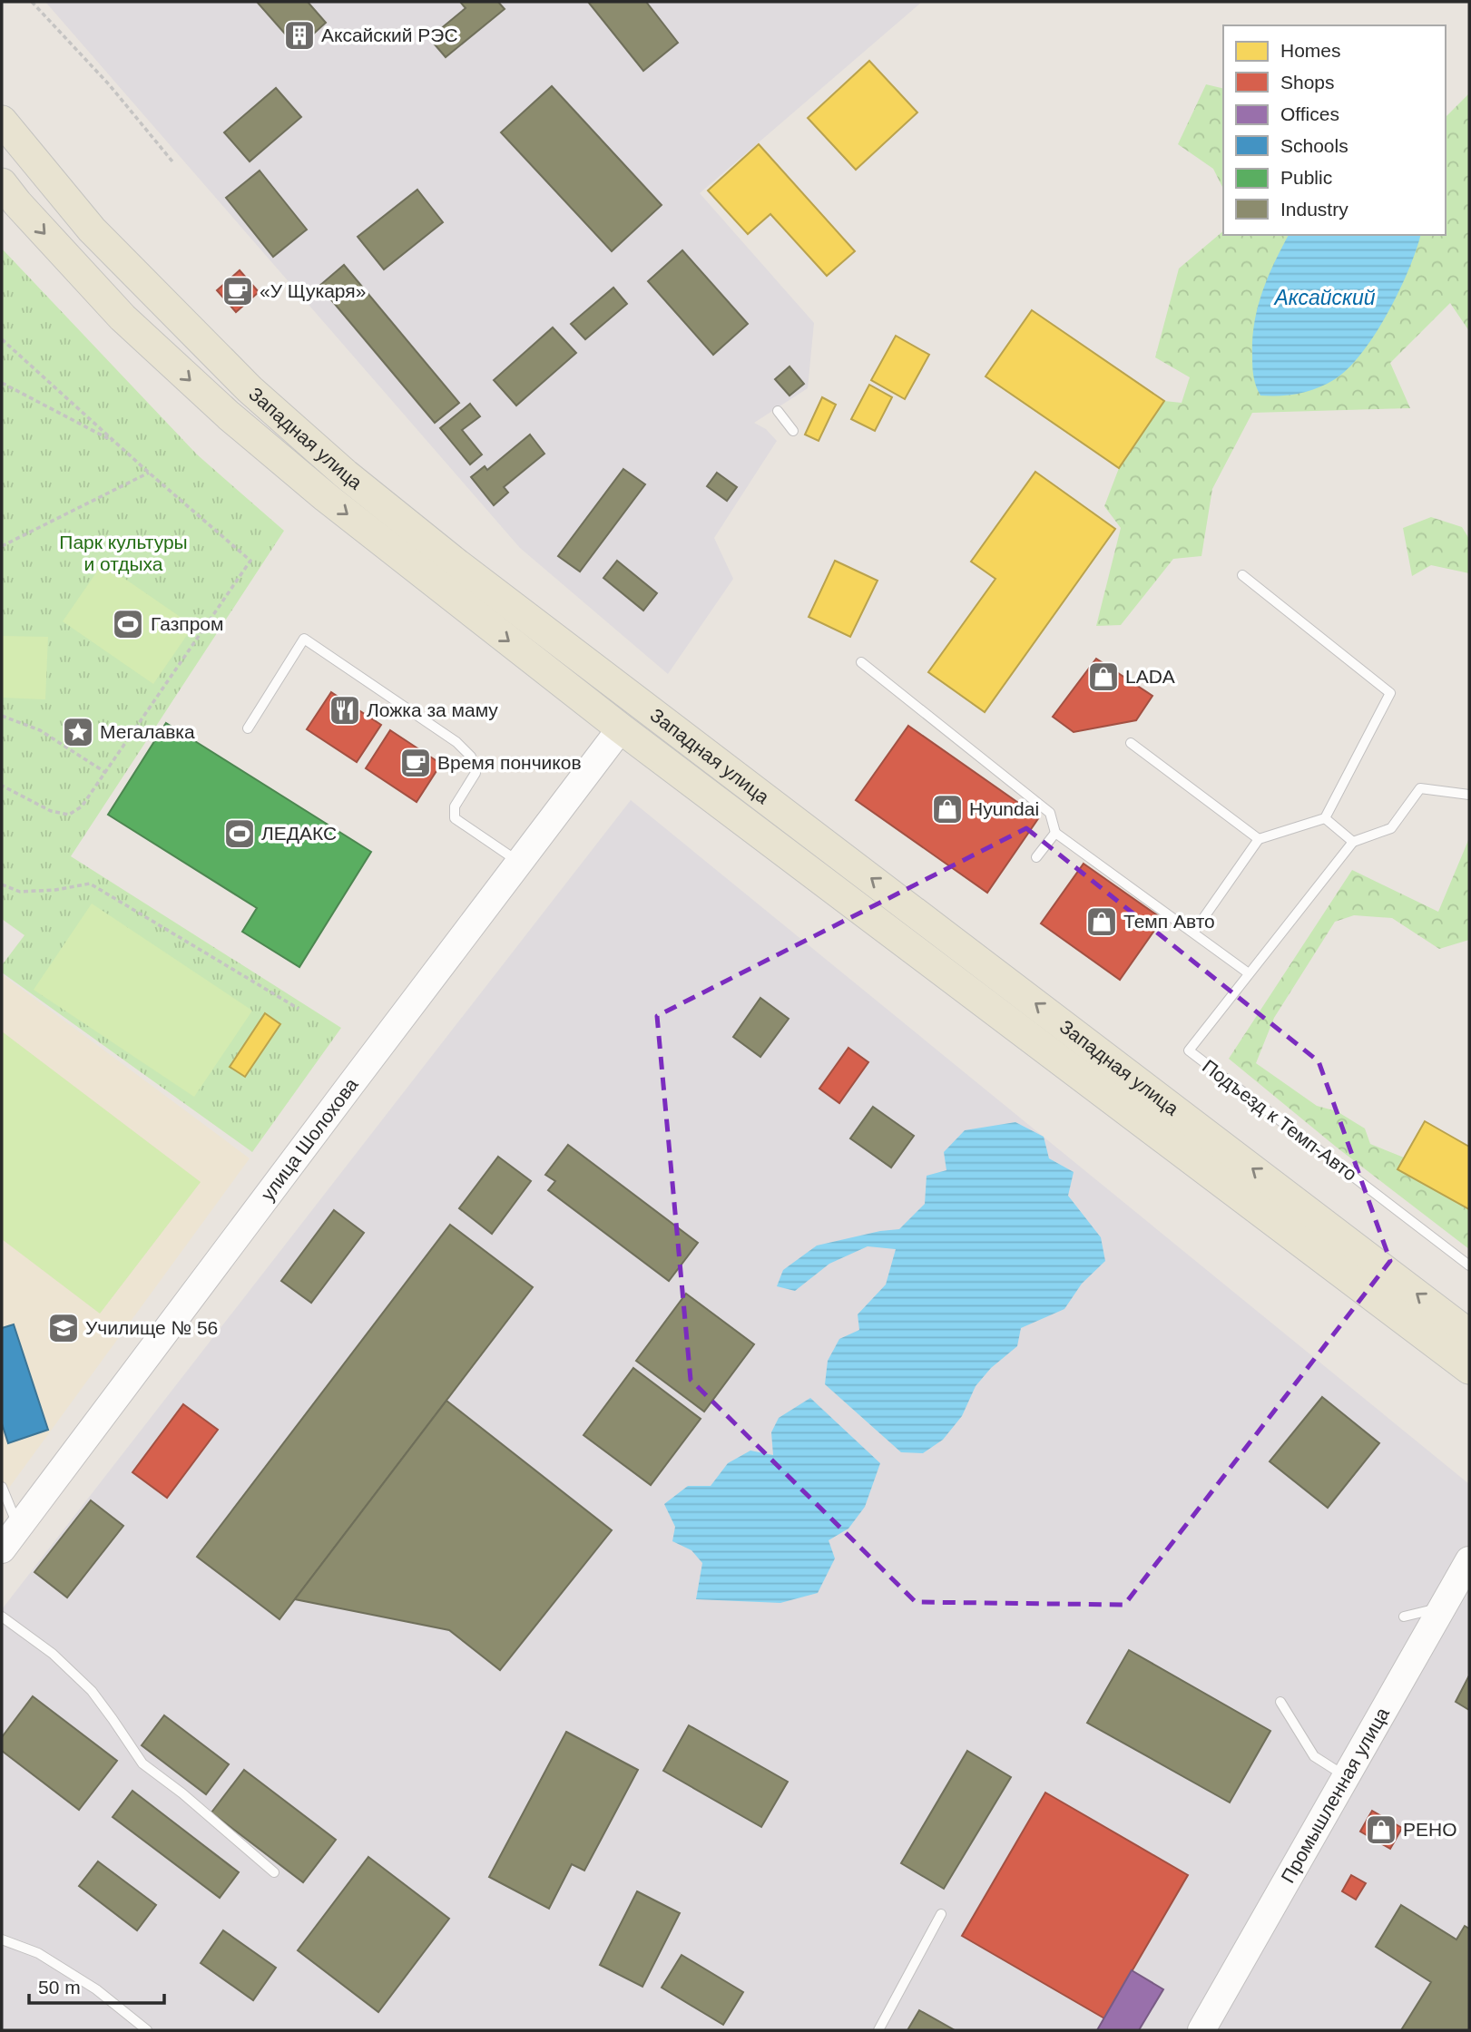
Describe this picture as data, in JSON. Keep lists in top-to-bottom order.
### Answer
{
  "streets": {
    "main road": ["Западная улица"],
    "street": ["улица Шолохова", "Промышленная улица"],
    "lane": ["Подъезд к Темп-Авто"]
  },
  "crossings": [
    ["Западная улица", "улица Шолохова"]
  ],
  "water": ["Аксайский"],
  "parks": ["Парк культуры и отдыха"],
  "places": {
    "building": ["Аксайский РЭС"],
    "cafe": ["«У Щукаря»", "Время пончиков"],
    "sports": ["Газпром", "ЛЕДАКС"],
    "shop": [
      "LADA",
      "Hyundai",
      "Темп Авто",
      "РЕНО"
    ],
    "restaurant": ["Ложка за маму"],
    "place": ["Мегалавка"],
    "school or university": ["Училище № 56"]
  },
  "legend": [
    "Homes",
    "Shops",
    "Offices",
    "Schools",
    "Public",
    "Industry"
  ],
  "scale_bar": "50 m"
}
